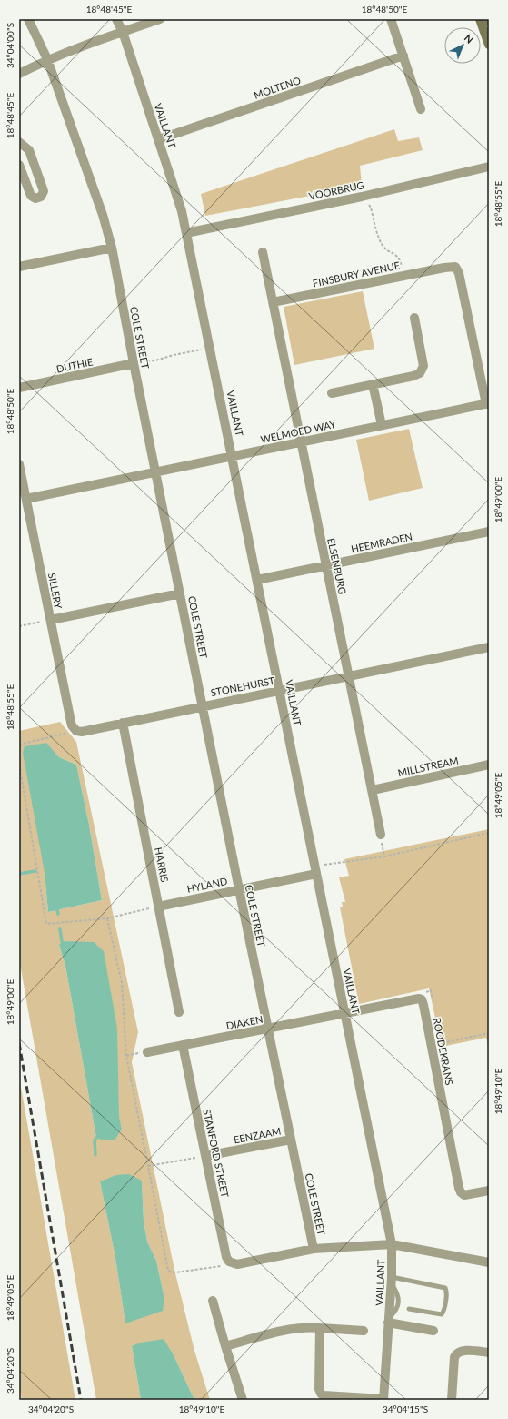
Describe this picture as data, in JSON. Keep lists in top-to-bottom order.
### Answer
{
  "streets": {
    "street": [
      "MOLTENO",
      "VAILLANT",
      "VOORBRUG",
      "FINSBURY AVENUE",
      "COLE STREET",
      "DUTHIE",
      "WELMOED WAY",
      "HEEMRADEN",
      "ELSENBURG",
      "SILLERY",
      "STONEHURST",
      "MILLSTREAM",
      "HARRIS",
      "HYLAND",
      "DIAKEN",
      "ROODEKRANS",
      "EENZAAM",
      "STANFORD STREET"
    ]
  },
  "crossings": [
    ["MOLTENO", "VAILLANT"],
    ["VAILLANT", "VOORBRUG"],
    ["VAILLANT", "WELMOED WAY"],
    ["VAILLANT", "HEEMRADEN"],
    ["VAILLANT", "STONEHURST"],
    ["VAILLANT", "HYLAND"],
    ["VAILLANT", "DIAKEN"],
    ["FINSBURY AVENUE", "WELMOED WAY"],
    ["FINSBURY AVENUE", "ELSENBURG"],
    ["COLE STREET", "DUTHIE"],
    ["COLE STREET", "WELMOED WAY"],
    ["COLE STREET", "STONEHURST"],
    ["COLE STREET", "HYLAND"],
    ["COLE STREET", "DIAKEN"],
    ["COLE STREET", "EENZAAM"],
    ["WELMOED WAY", "ELSENBURG"],
    ["WELMOED WAY", "SILLERY"],
    ["HEEMRADEN", "ELSENBURG"],
    ["ELSENBURG", "STONEHURST"],
    ["ELSENBURG", "MILLSTREAM"],
    ["SILLERY", "STONEHURST"],
    ["STONEHURST", "HARRIS"],
    ["HARRIS", "HYLAND"],
    ["DIAKEN", "STANFORD STREET"],
    ["EENZAAM", "STANFORD STREET"]
  ],
  "north": "top right",
  "coordinates": [
    "18°48'45\"E",
    "18°48'50\"E",
    "34°04'00\"S",
    "18°48'55\"E",
    "18°49'00\"E",
    "18°49'05\"E",
    "18°49'10\"E",
    "34°04'20\"S",
    "34°04'15\"S"
  ]
}
